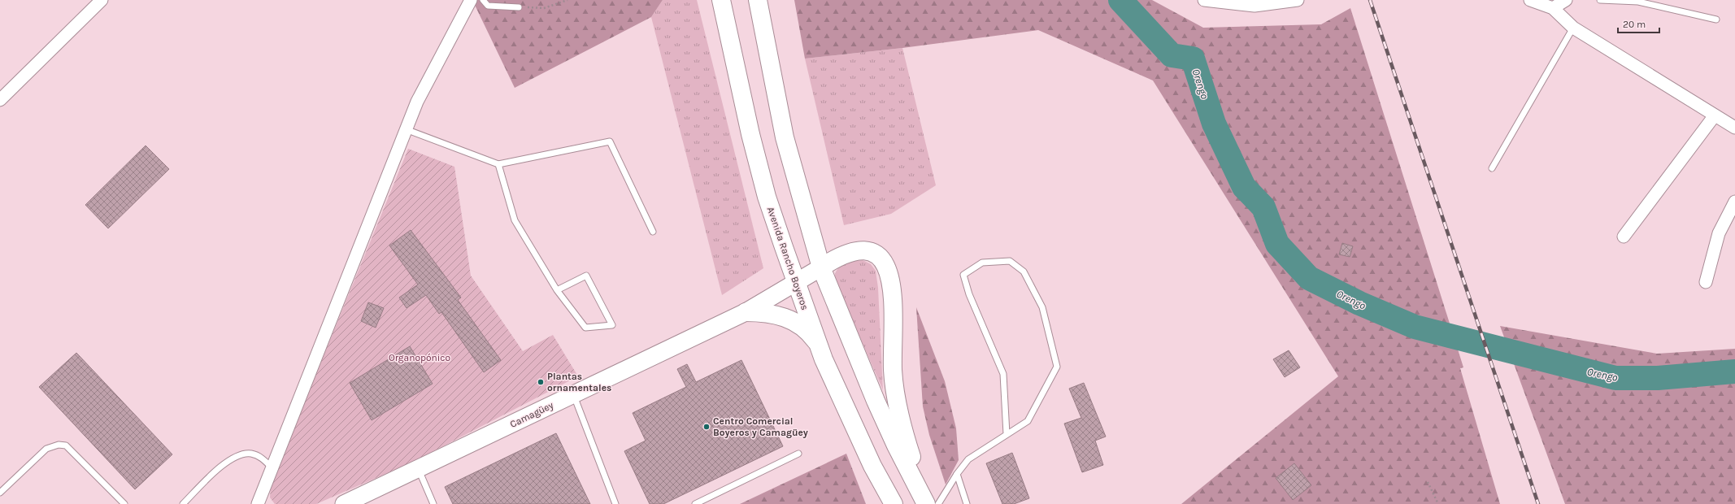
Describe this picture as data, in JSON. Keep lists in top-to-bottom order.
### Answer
{
  "streets": {
    "highway": ["Avenida Rancho Boyeros"],
    "main road": ["Camagüey"]
  },
  "crossings": [
    ["Avenida Rancho Boyeros", "Camagüey"]
  ],
  "water": ["Orengo"],
  "parks": ["Organopónico"],
  "places": ["Plantas ornamentales", "Centro Comercial Boyeros y Camagüey"],
  "scale_bar": "20 m"
}
